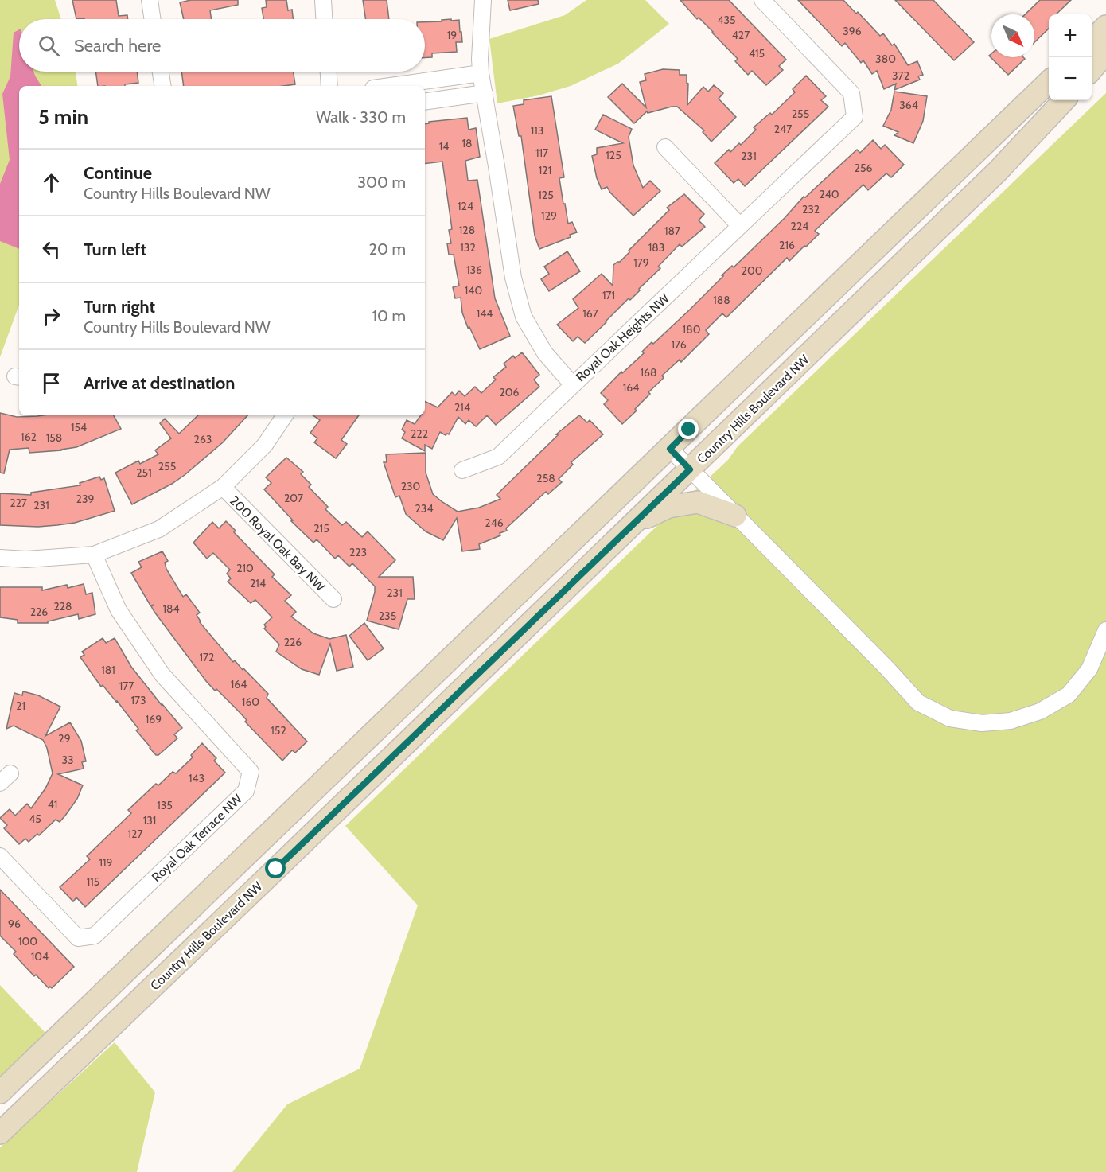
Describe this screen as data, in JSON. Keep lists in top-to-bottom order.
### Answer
{
  "streets": {
    "main road": ["Country Hills Boulevard NW"],
    "street": ["Royal Oak Heights NW", "200 Royal Oak Bay NW", "Royal Oak Terrace NW"]
  },
  "house_numbers": [
    "435",
    "396",
    "19",
    "427",
    "415",
    "380",
    "372",
    "364",
    "255",
    "247",
    "113",
    "18",
    "14",
    "117",
    "125",
    "231",
    "256",
    "121",
    "240",
    "125",
    "124",
    "232",
    "129",
    "224",
    "128",
    "187",
    "216",
    "132",
    "183",
    "179",
    "136",
    "200",
    "140",
    "171",
    "188",
    "144",
    "167",
    "180",
    "176",
    "168",
    "164",
    "206",
    "214",
    "154",
    "222",
    "162",
    "158",
    "263",
    "255",
    "251",
    "258",
    "230",
    "207",
    "239",
    "227",
    "231",
    "234",
    "246",
    "215",
    "223",
    "210",
    "214",
    "231",
    "228",
    "184",
    "226",
    "235",
    "226",
    "172",
    "181",
    "164",
    "177",
    "173",
    "160",
    "21",
    "169",
    "152",
    "29",
    "33",
    "143",
    "41",
    "135",
    "45",
    "131",
    "127",
    "119",
    "115",
    "96",
    "100",
    "104"
  ],
  "north": "bottom right",
  "page": {
    "map_buttons": ["+", "−"],
    "search": "Search here",
    "heading": ["5 min", "Walk · 330 m"],
    "list": [
      ["Continue", "Country Hills Boulevard NW", "300 m"],
      ["Turn left", "20 m"],
      ["Turn right", "Country Hills Boulevard NW", "10 m"],
      "Arrive at destination"
    ]
  }
}
